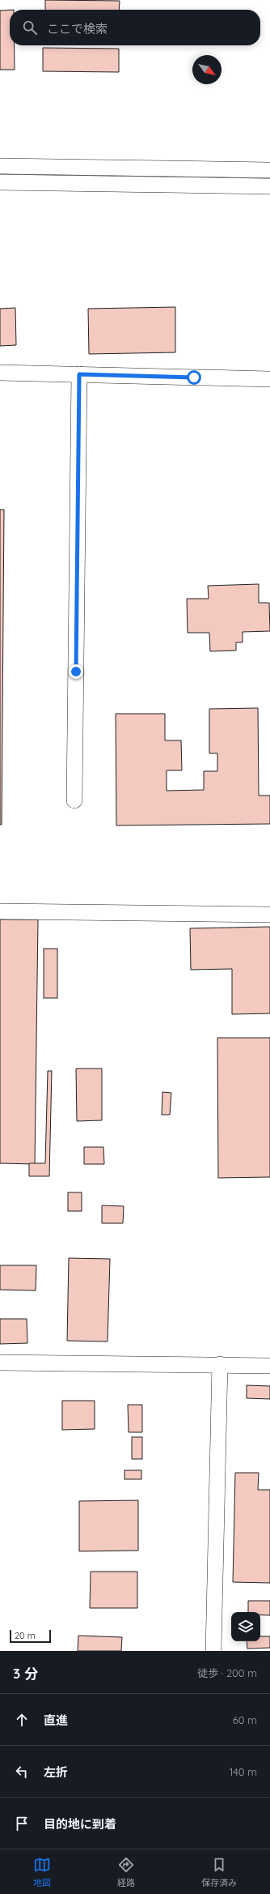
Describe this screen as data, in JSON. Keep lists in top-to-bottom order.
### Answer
{
  "scale_bar": "20 m",
  "north": "bottom right",
  "page": {
    "search": "ここで検索",
    "scale": "20 m",
    "heading": ["3 分", "徒歩 · 200 m"],
    "list": [
      ["直進", "60 m"],
      ["左折", "140 m"],
      "目的地に到着"
    ],
    "nav": ["地図", "経路", "保存済み"]
  }
}
